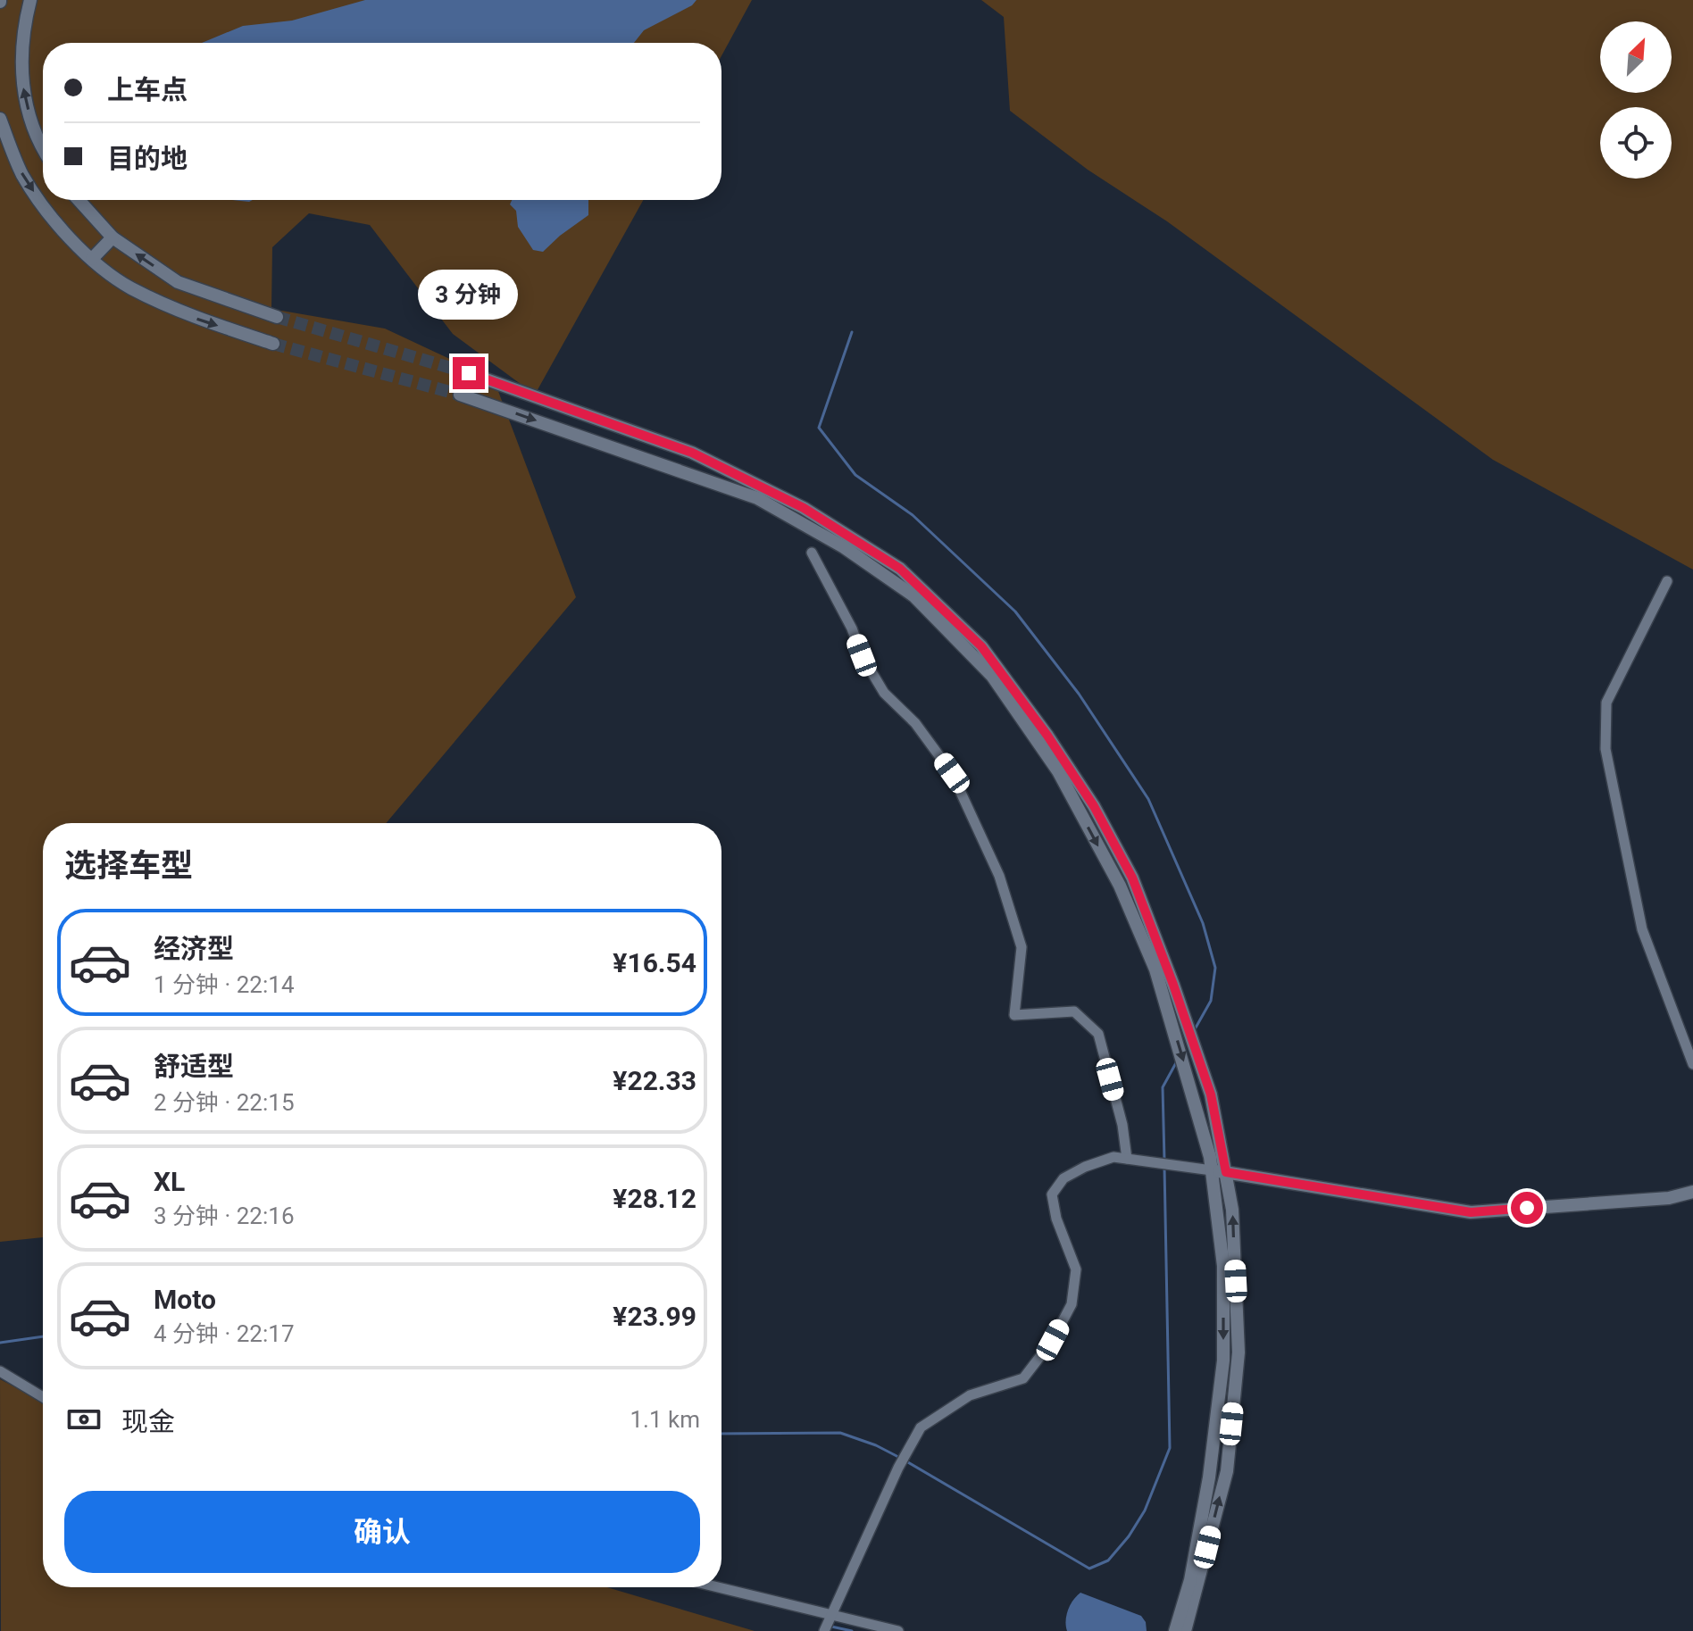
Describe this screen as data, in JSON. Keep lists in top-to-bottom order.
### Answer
{
  "north": "top right",
  "page": {
    "banner": ["上车点", "目的地"],
    "bubble": "3 分钟",
    "heading": "选择车型",
    "list": [
      {
        "name": "经济型",
        "note": "1 分钟 · 22:14",
        "value": "¥16.54"
      },
      {
        "name": "舒适型",
        "note": "2 分钟 · 22:15",
        "value": "¥22.33"
      },
      {
        "name": "XL",
        "note": "3 分钟 · 22:16",
        "value": "¥28.12"
      },
      {
        "name": "Moto",
        "note": "4 分钟 · 22:17",
        "value": "¥23.99"
      }
    ],
    "pay": ["现金", "1.1 km"],
    "buttons": "确认"
  }
}
